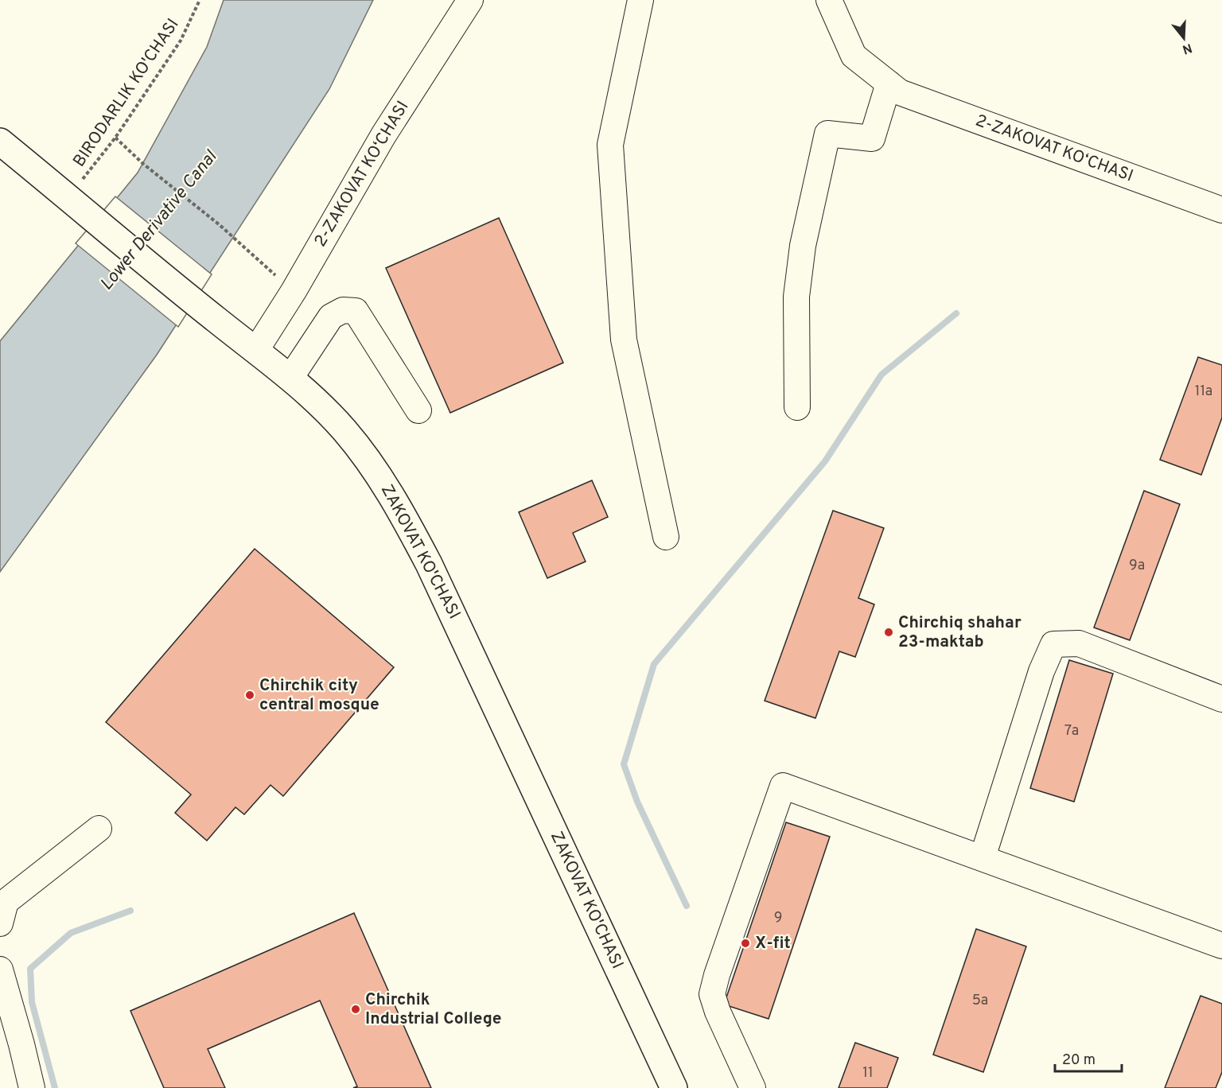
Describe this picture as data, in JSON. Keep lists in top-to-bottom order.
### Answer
{
  "streets": {
    "main road": ["ZAKOVAT KO'CHASI"],
    "street": ["2-ZAKOVAT KO‘CHASI"],
    "path": ["BIRODARLIK KO'CHASI"]
  },
  "crossings": [
    ["BIRODARLIK KO'CHASI", "ZAKOVAT KO'CHASI"],
    ["2-ZAKOVAT KO‘CHASI", "ZAKOVAT KO'CHASI"]
  ],
  "water": ["Lower Derivative Canal"],
  "places": [
    "Chirchiq shahar 23-maktab",
    "Chirchik city central mosque",
    "X-fit",
    "Chirchik Industrial College"
  ],
  "house_numbers": [
    "11a",
    "9a",
    "7a",
    "9",
    "5a",
    "11"
  ],
  "scale_bar": "20 m",
  "north": "bottom"
}
